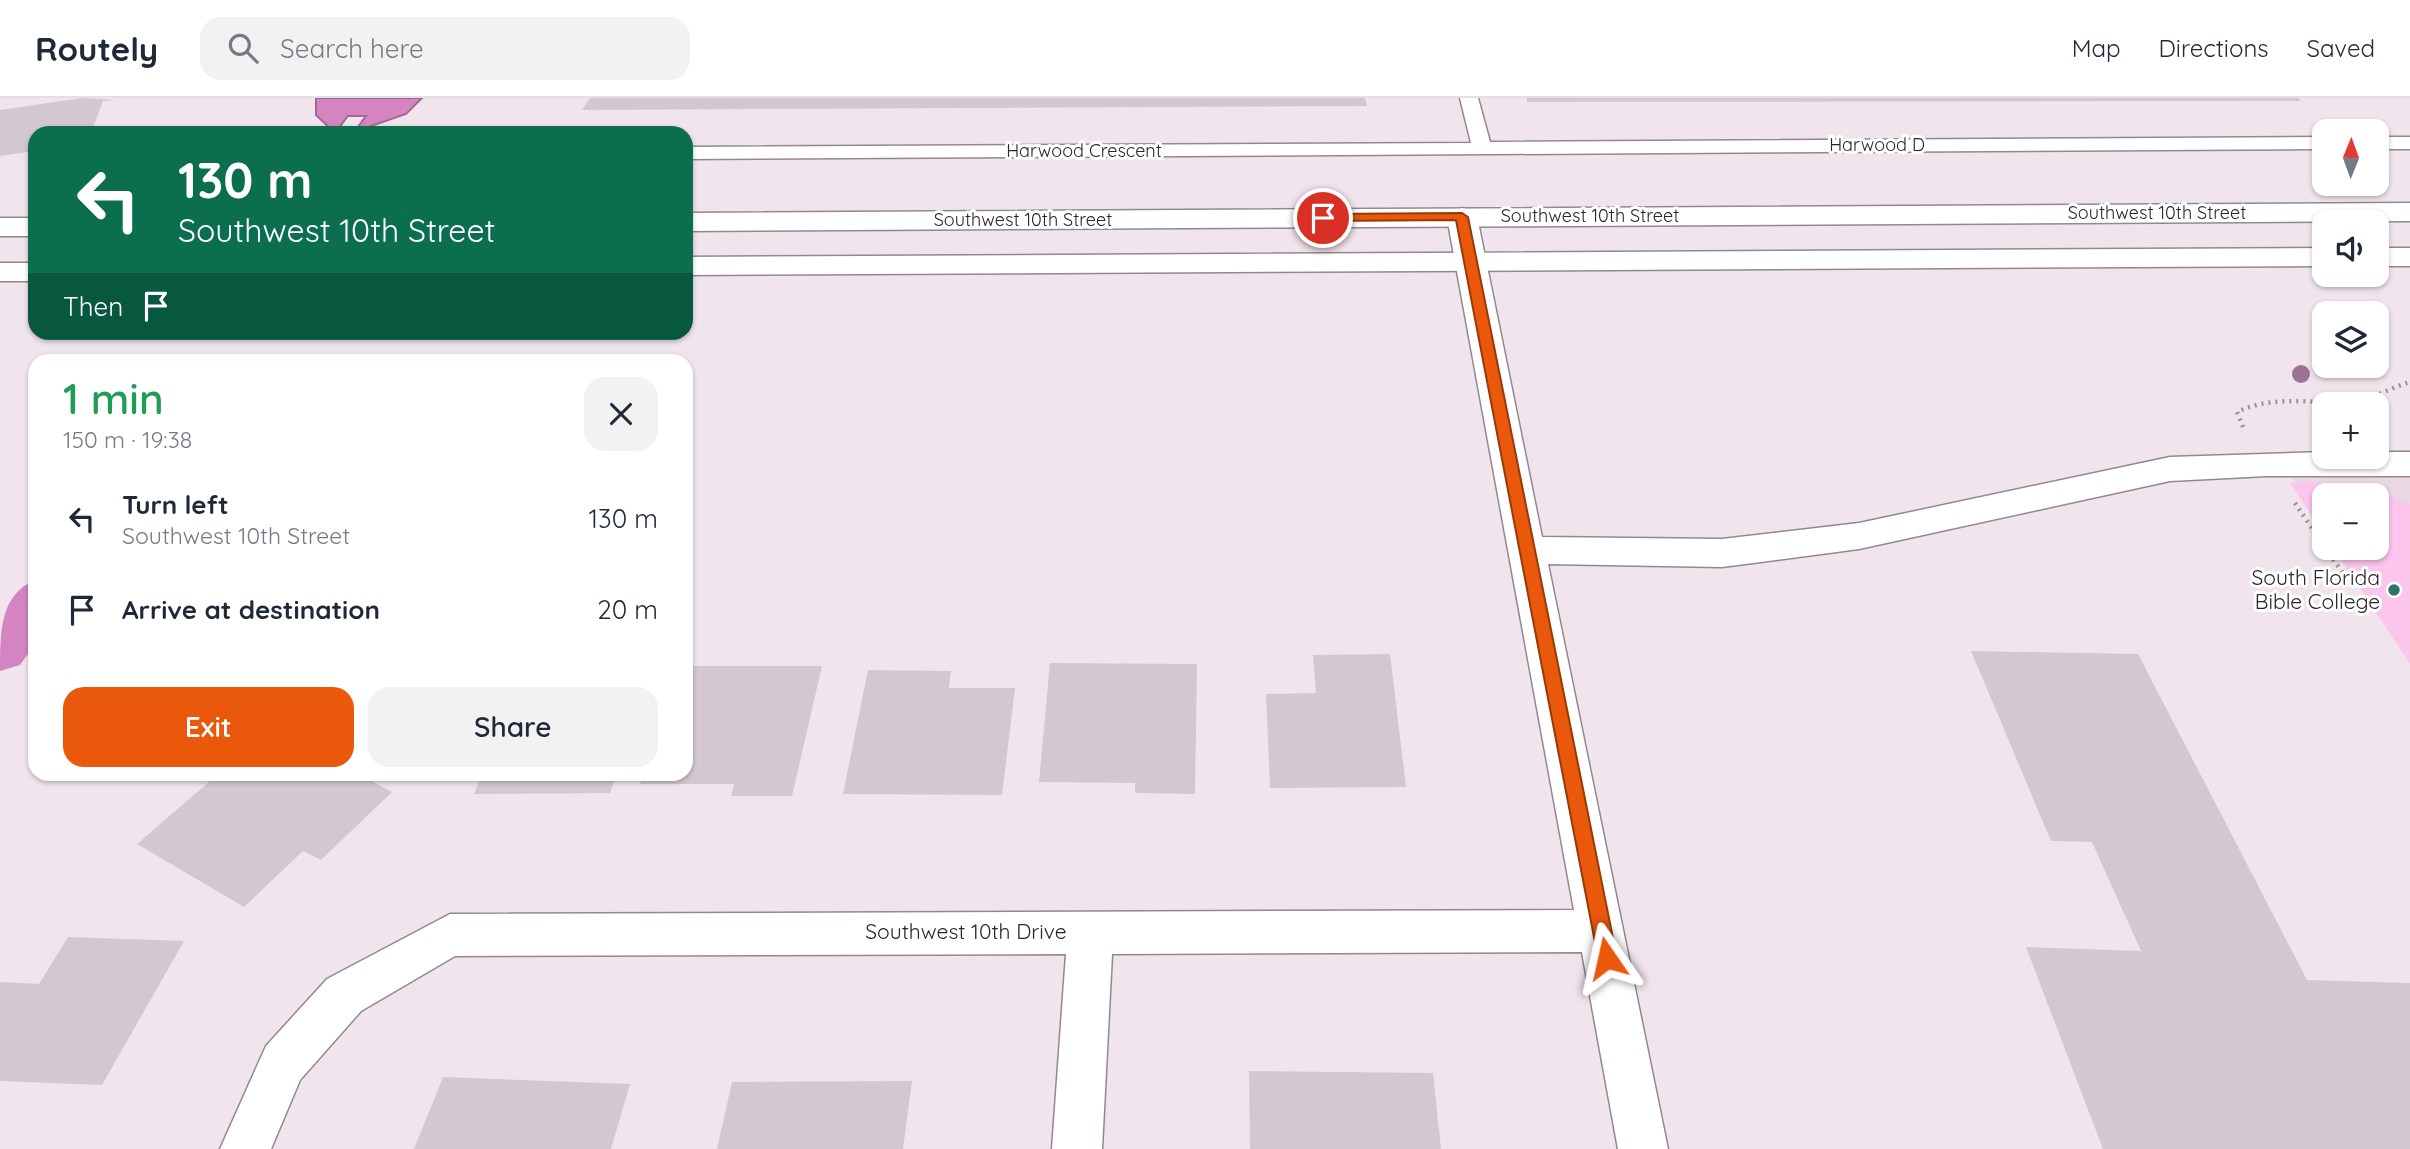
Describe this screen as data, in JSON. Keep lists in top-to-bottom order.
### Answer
{
  "streets": {
    "main road": ["Southwest 10th Street", "Southwest 10th Drive"],
    "lane": ["Harwood D", "Harwood Crescent"]
  },
  "crossings": [
    ["Harwood D", "Harwood Crescent"]
  ],
  "places": ["South Florida Bible College"],
  "north": "top",
  "page": {
    "header": "Routely",
    "search": "Search here",
    "nav": ["Map", "Directions", "Saved"],
    "map_buttons": ["+", "−"],
    "turn": ["130 m", "Southwest 10th Street"],
    "then": "Then",
    "heading": ["1 min", "150 m · 19:38"],
    "list": [
      {
        "name": "Turn left",
        "note": "Southwest 10th Street",
        "value": "130 m"
      },
      {
        "name": "Arrive at destination",
        "value": "20 m"
      }
    ],
    "buttons": ["Exit", "Share"]
  }
}
